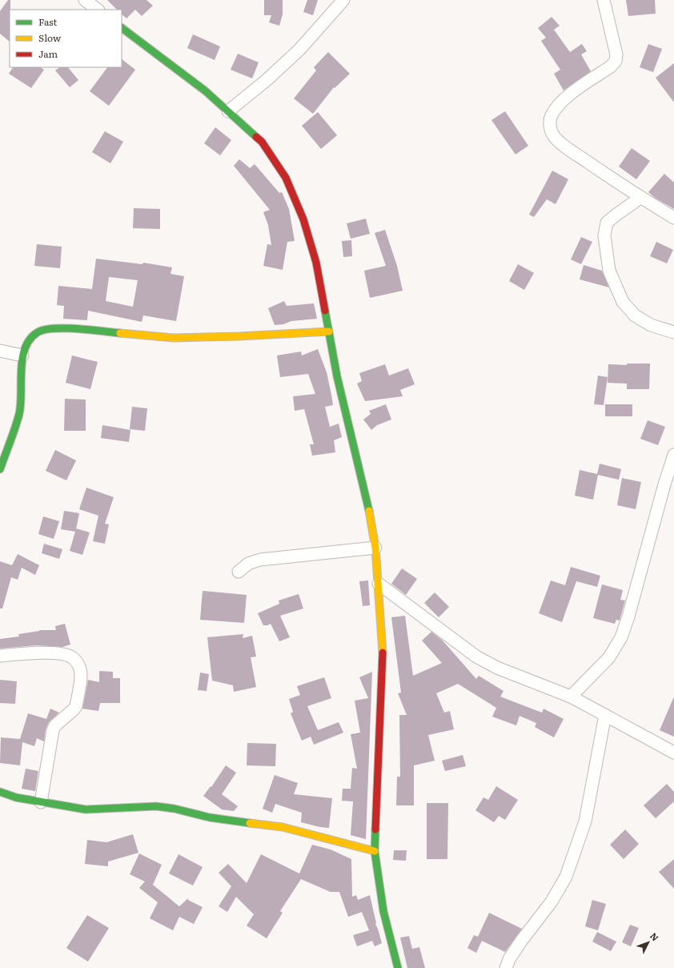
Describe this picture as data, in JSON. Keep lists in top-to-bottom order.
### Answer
{
  "legend": ["Fast", "Slow", "Jam"],
  "north": "top right"
}
